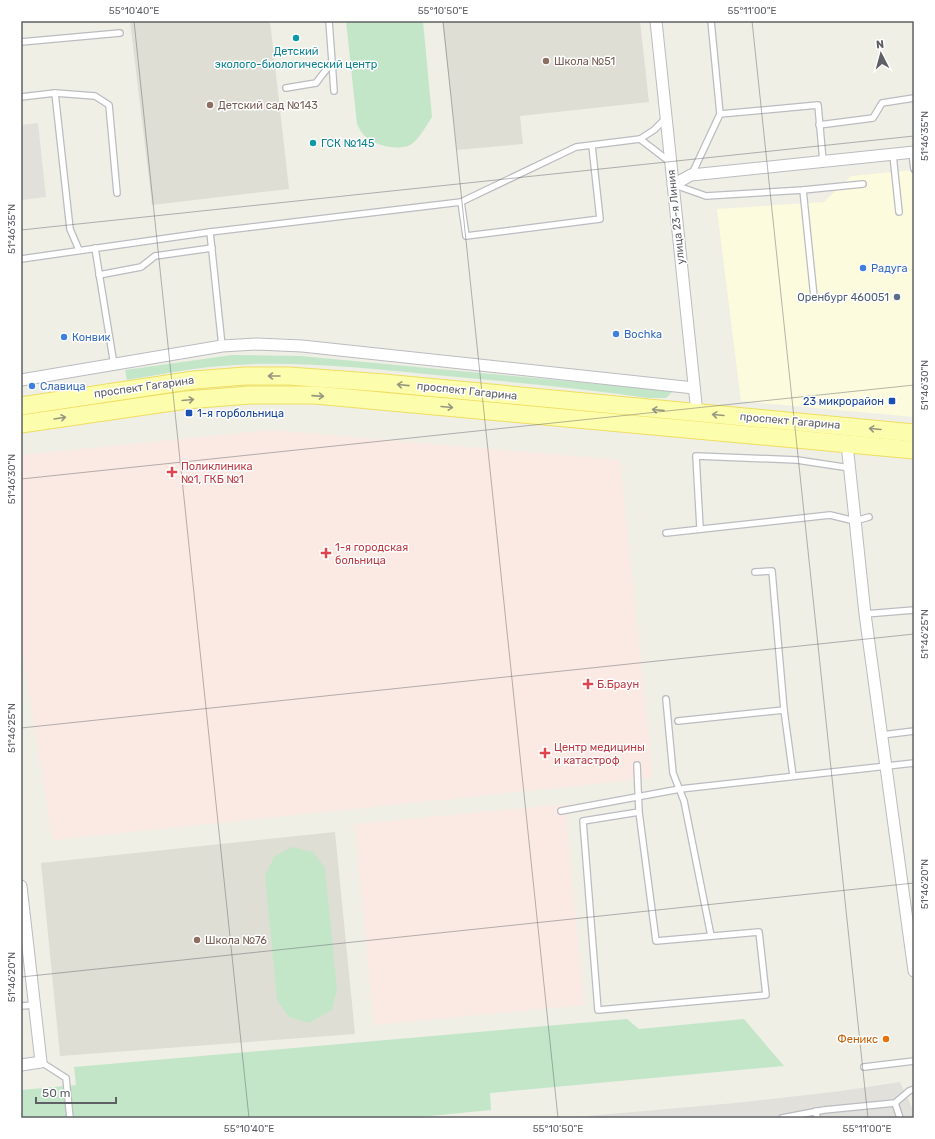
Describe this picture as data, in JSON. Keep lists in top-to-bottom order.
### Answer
{
  "streets": {
    "main road": ["проспект Гагарина"],
    "street": ["улица 23-я Линия"]
  },
  "crossings": [
    ["улица 23-я Линия", "проспект Гагарина"]
  ],
  "places": {
    "other": [
      "Детский эколого-биологический центр",
      "Школа №51",
      "Детский сад №143",
      "ГСК №145",
      "Радуга",
      "Оренбург 460051",
      "Bochka",
      "Конвик",
      "Славица",
      "Школа №76",
      "Феникс"
    ],
    "transit": ["23 микрорайон", "1-я горбольница"],
    "health": [
      "Поликлиника №1, ГКБ №1",
      "1-я городская больница",
      "Б.Браун",
      "Центр медицины и катастроф"
    ]
  },
  "scale_bar": "50 m",
  "north": "top",
  "coordinates": [
    "55°10'40\"E",
    "55°10'50\"E",
    "55°11'00\"E",
    "51°46'35\"N",
    "51°46'30\"N",
    "51°46'25\"N",
    "51°46'20\"N"
  ]
}
